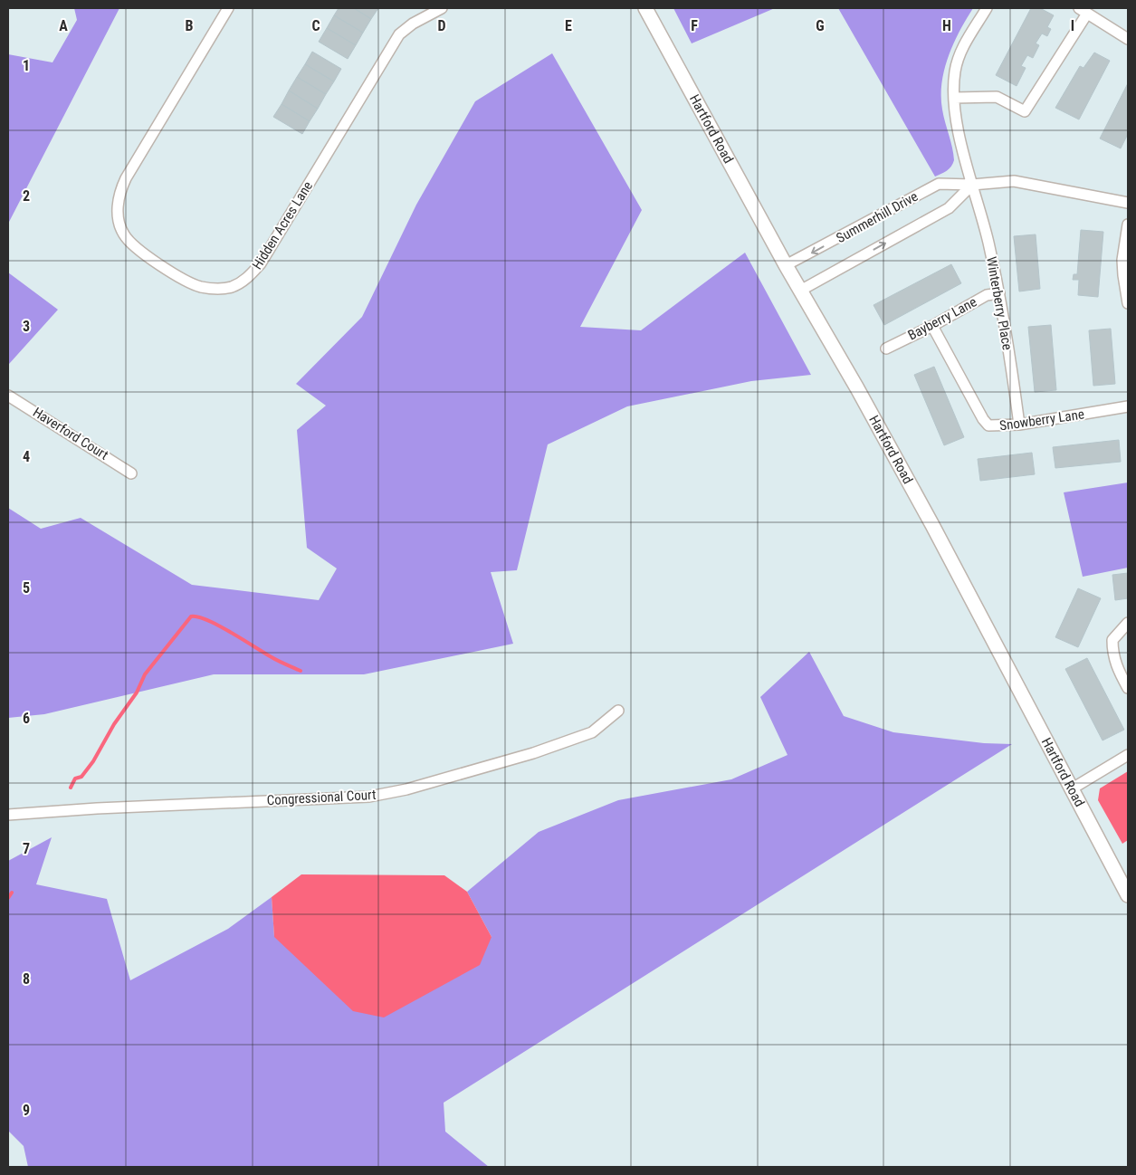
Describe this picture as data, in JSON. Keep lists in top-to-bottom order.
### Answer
{
  "streets": {
    "main road": ["Hartford Road"],
    "street": [
      "Summerhill Drive",
      "Hidden Acres Lane",
      "Winterberry Place",
      "Bayberry Lane",
      "Snowberry Lane",
      "Haverford Court",
      "Congressional Court"
    ]
  },
  "crossings": [
    ["Hartford Road", "Summerhill Drive"],
    ["Summerhill Drive", "Winterberry Place"],
    ["Winterberry Place", "Bayberry Lane"],
    ["Winterberry Place", "Snowberry Lane"],
    ["Bayberry Lane", "Snowberry Lane"]
  ],
  "grid": {
    "columns": [
      "A",
      "B",
      "C",
      "D",
      "E",
      "F",
      "G",
      "H",
      "I"
    ],
    "rows": [
      "1",
      "2",
      "3",
      "4",
      "5",
      "6",
      "7",
      "8",
      "9"
    ]
  }
}
